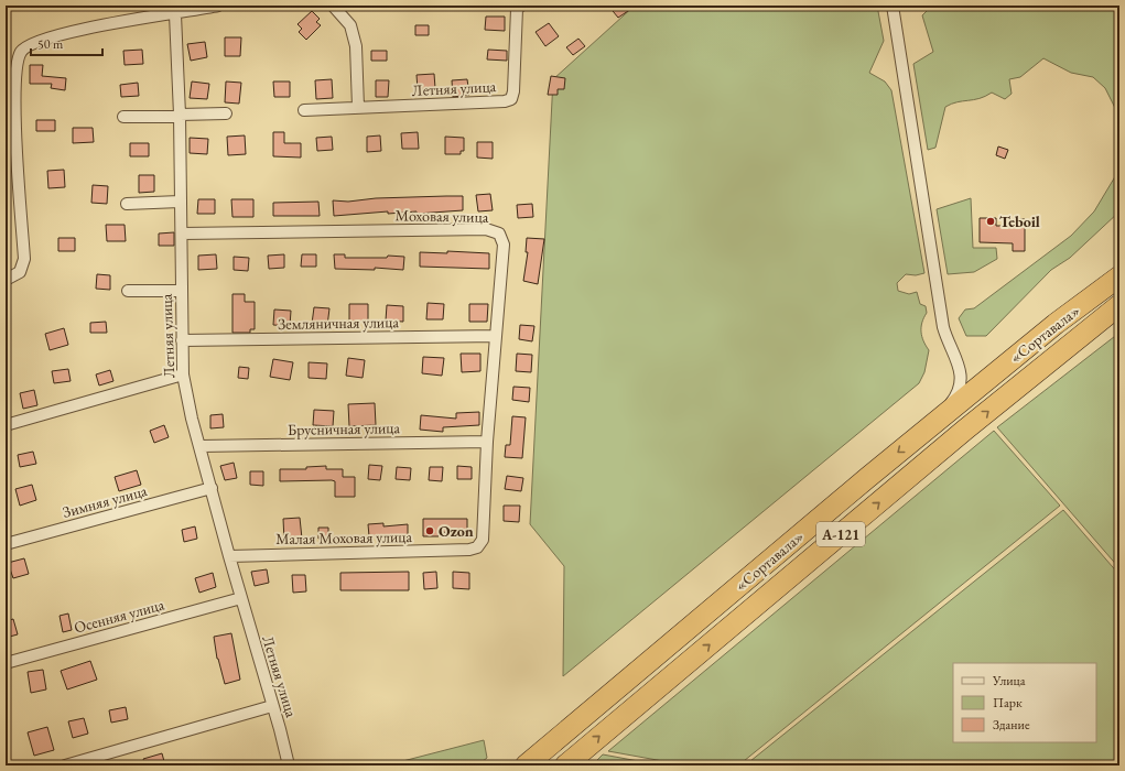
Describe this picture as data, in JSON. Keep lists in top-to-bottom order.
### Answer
{
  "streets": {
    "highway": ["«Сортавала»", "А-121"],
    "street": [
      "Летняя улица",
      "Моховая улица",
      "Земляничная улица",
      "Брусничная улица",
      "Зимняя улица",
      "Малая Моховая улица",
      "Осенняя улица"
    ]
  },
  "crossings": [
    ["Летняя улица", "Моховая улица"],
    ["Летняя улица", "Земляничная улица"],
    ["Летняя улица", "Брусничная улица"],
    ["Летняя улица", "Зимняя улица"],
    ["Летняя улица", "Малая Моховая улица"],
    ["Летняя улица", "Осенняя улица"],
    ["Моховая улица", "Земляничная улица"],
    ["Моховая улица", "Брусничная улица"],
    ["Моховая улица", "Малая Моховая улица"]
  ],
  "places": ["Teboil", "Ozon"],
  "legend": ["Улица", "Парк", "Здание"],
  "scale_bar": "50 m"
}
